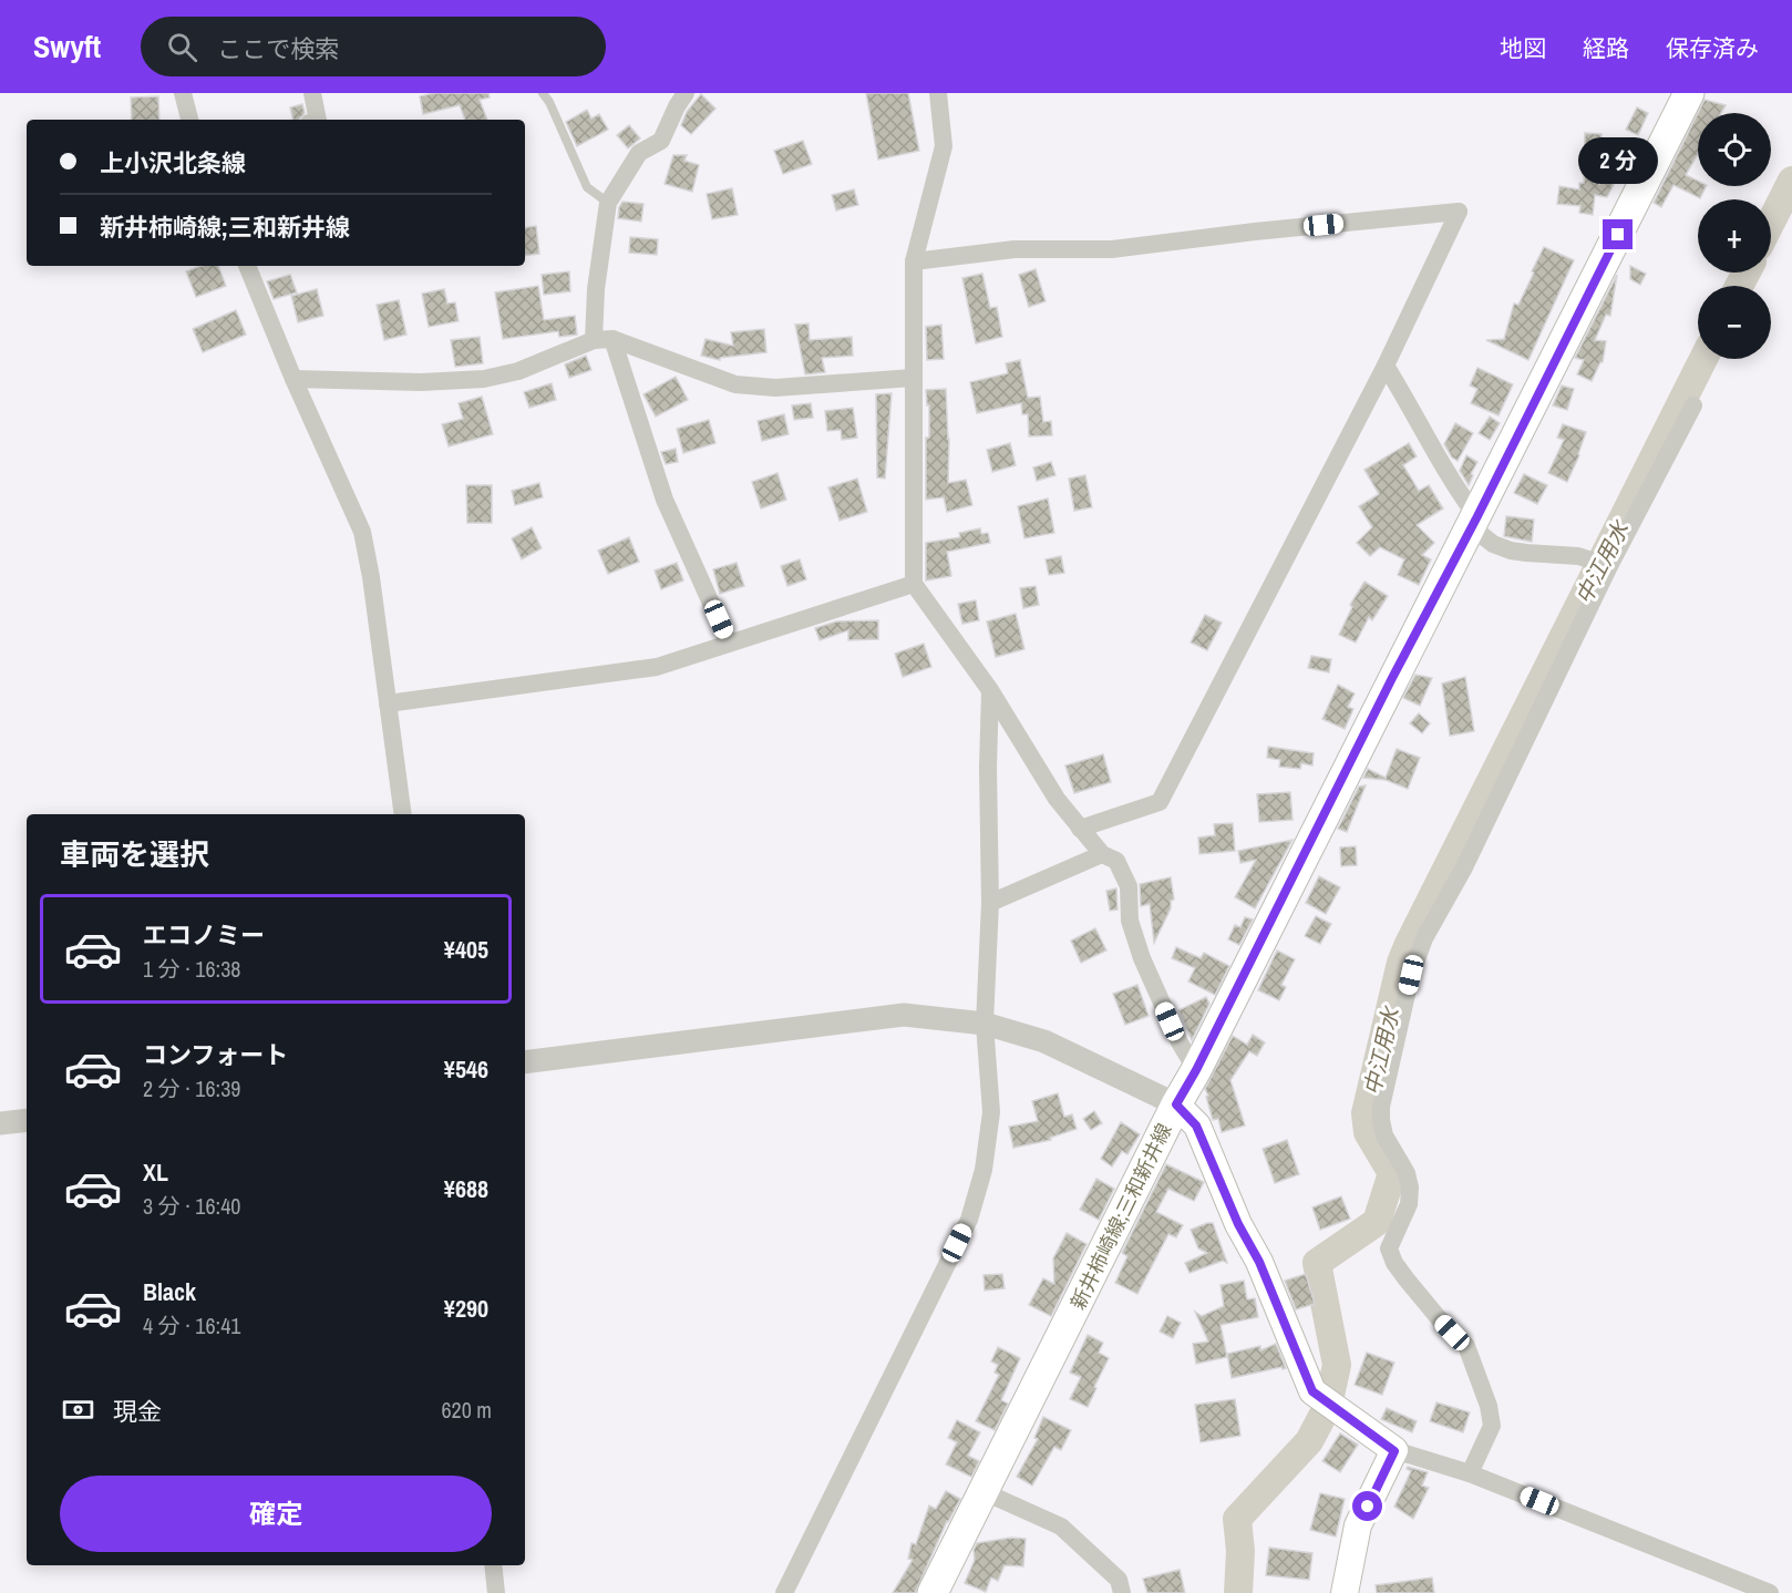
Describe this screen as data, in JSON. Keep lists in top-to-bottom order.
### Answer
{
  "streets": {
    "main road": ["新井柿崎線;三和新井線"]
  },
  "water": ["中江用水"],
  "page": {
    "header": "Swyft",
    "search": "ここで検索",
    "nav": ["地図", "経路", "保存済み"],
    "map_buttons": ["+", "−"],
    "banner": ["上小沢北条線", "新井柿崎線;三和新井線"],
    "bubble": "2 分",
    "heading": "車両を選択",
    "list": [
      {
        "name": "エコノミー",
        "note": "1 分 · 16:38",
        "value": "¥405"
      },
      {
        "name": "コンフォート",
        "note": "2 分 · 16:39",
        "value": "¥546"
      },
      {
        "name": "XL",
        "note": "3 分 · 16:40",
        "value": "¥688"
      },
      {
        "name": "Black",
        "note": "4 分 · 16:41",
        "value": "¥290"
      }
    ],
    "pay": ["現金", "620 m"],
    "buttons": "確定"
  }
}
